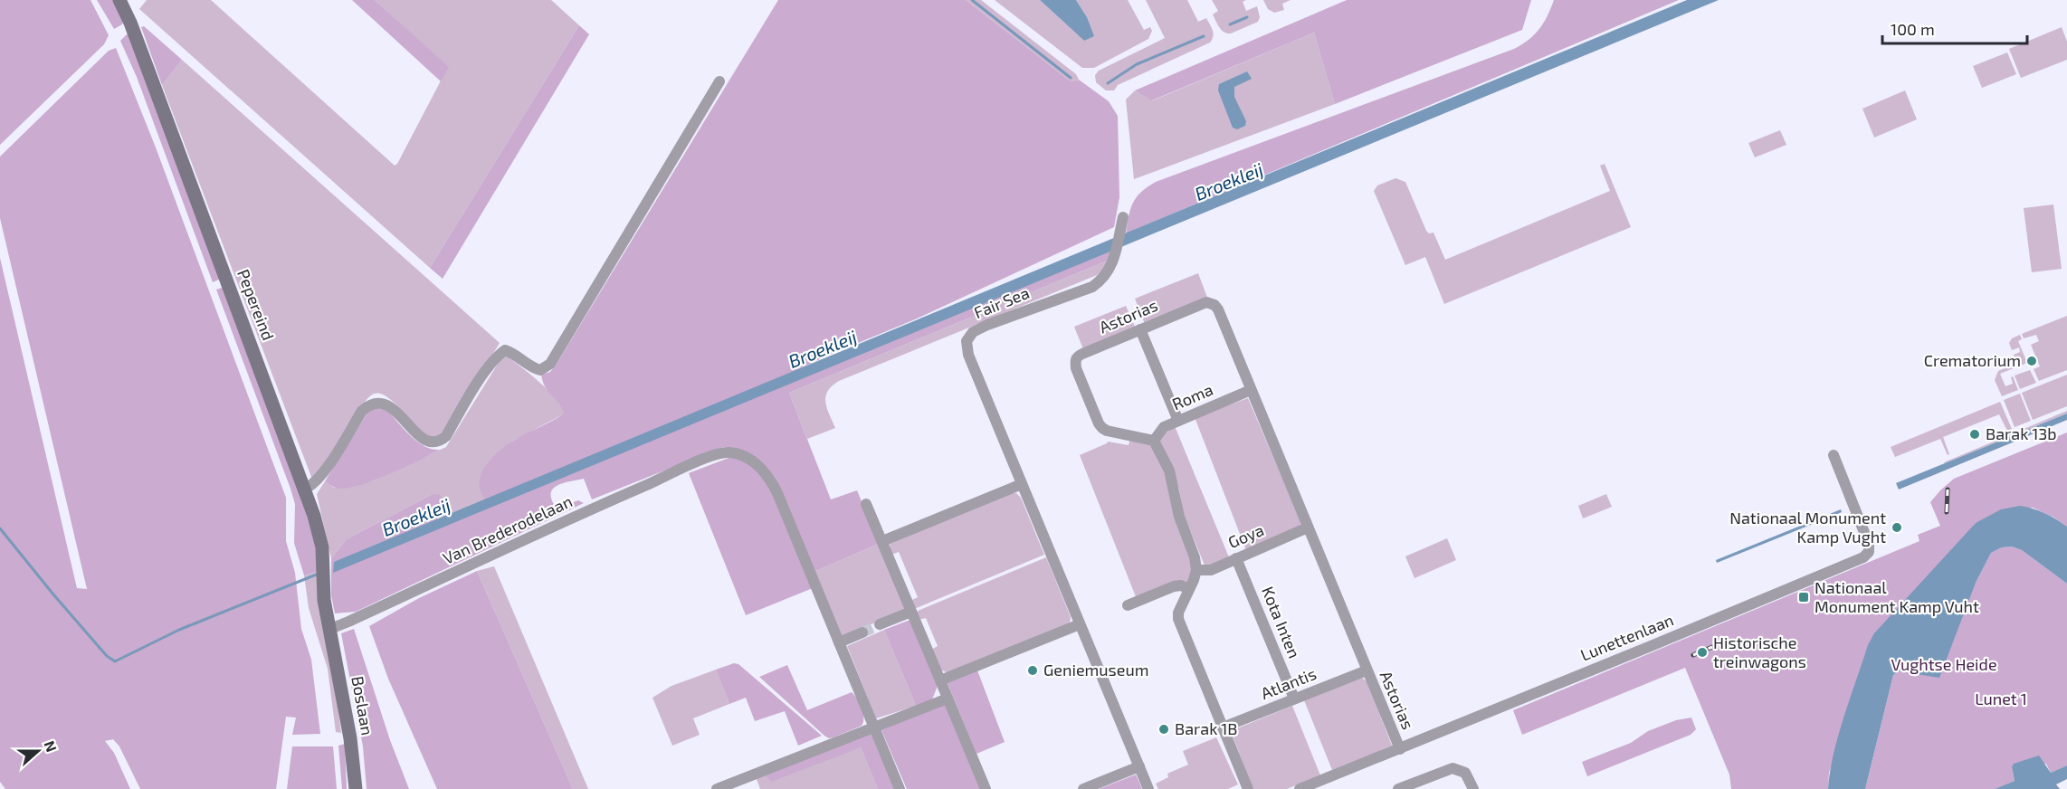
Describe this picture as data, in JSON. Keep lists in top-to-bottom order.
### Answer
{
  "streets": {
    "main road": ["Pepereind", "Boslaan"],
    "street": [
      "Fair Sea",
      "Astorias",
      "Roma",
      "Van Brederodelaan",
      "Goya",
      "Kota Inten",
      "Lunettenlaan",
      "Atlantis"
    ]
  },
  "crossings": [
    ["Pepereind", "Van Brederodelaan"],
    ["Pepereind", "Boslaan"],
    ["Astorias", "Roma"],
    ["Astorias", "Goya"],
    ["Astorias", "Lunettenlaan"],
    ["Astorias", "Atlantis"],
    ["Van Brederodelaan", "Boslaan"],
    ["Goya", "Kota Inten"],
    ["Kota Inten", "Atlantis"]
  ],
  "water": ["Broekleij"],
  "parks": ["Vughtse Heide", "Lunet 1"],
  "places": {
    "other": [
      "Crematorium",
      "Barak 13b",
      "Nationaal Monument Kamp Vught",
      "Historische treinwagons",
      "Geniemuseum",
      "Barak 1B"
    ],
    "transit": ["Nationaal Monument Kamp Vuht"]
  },
  "scale_bar": "100 m",
  "north": "right"
}
